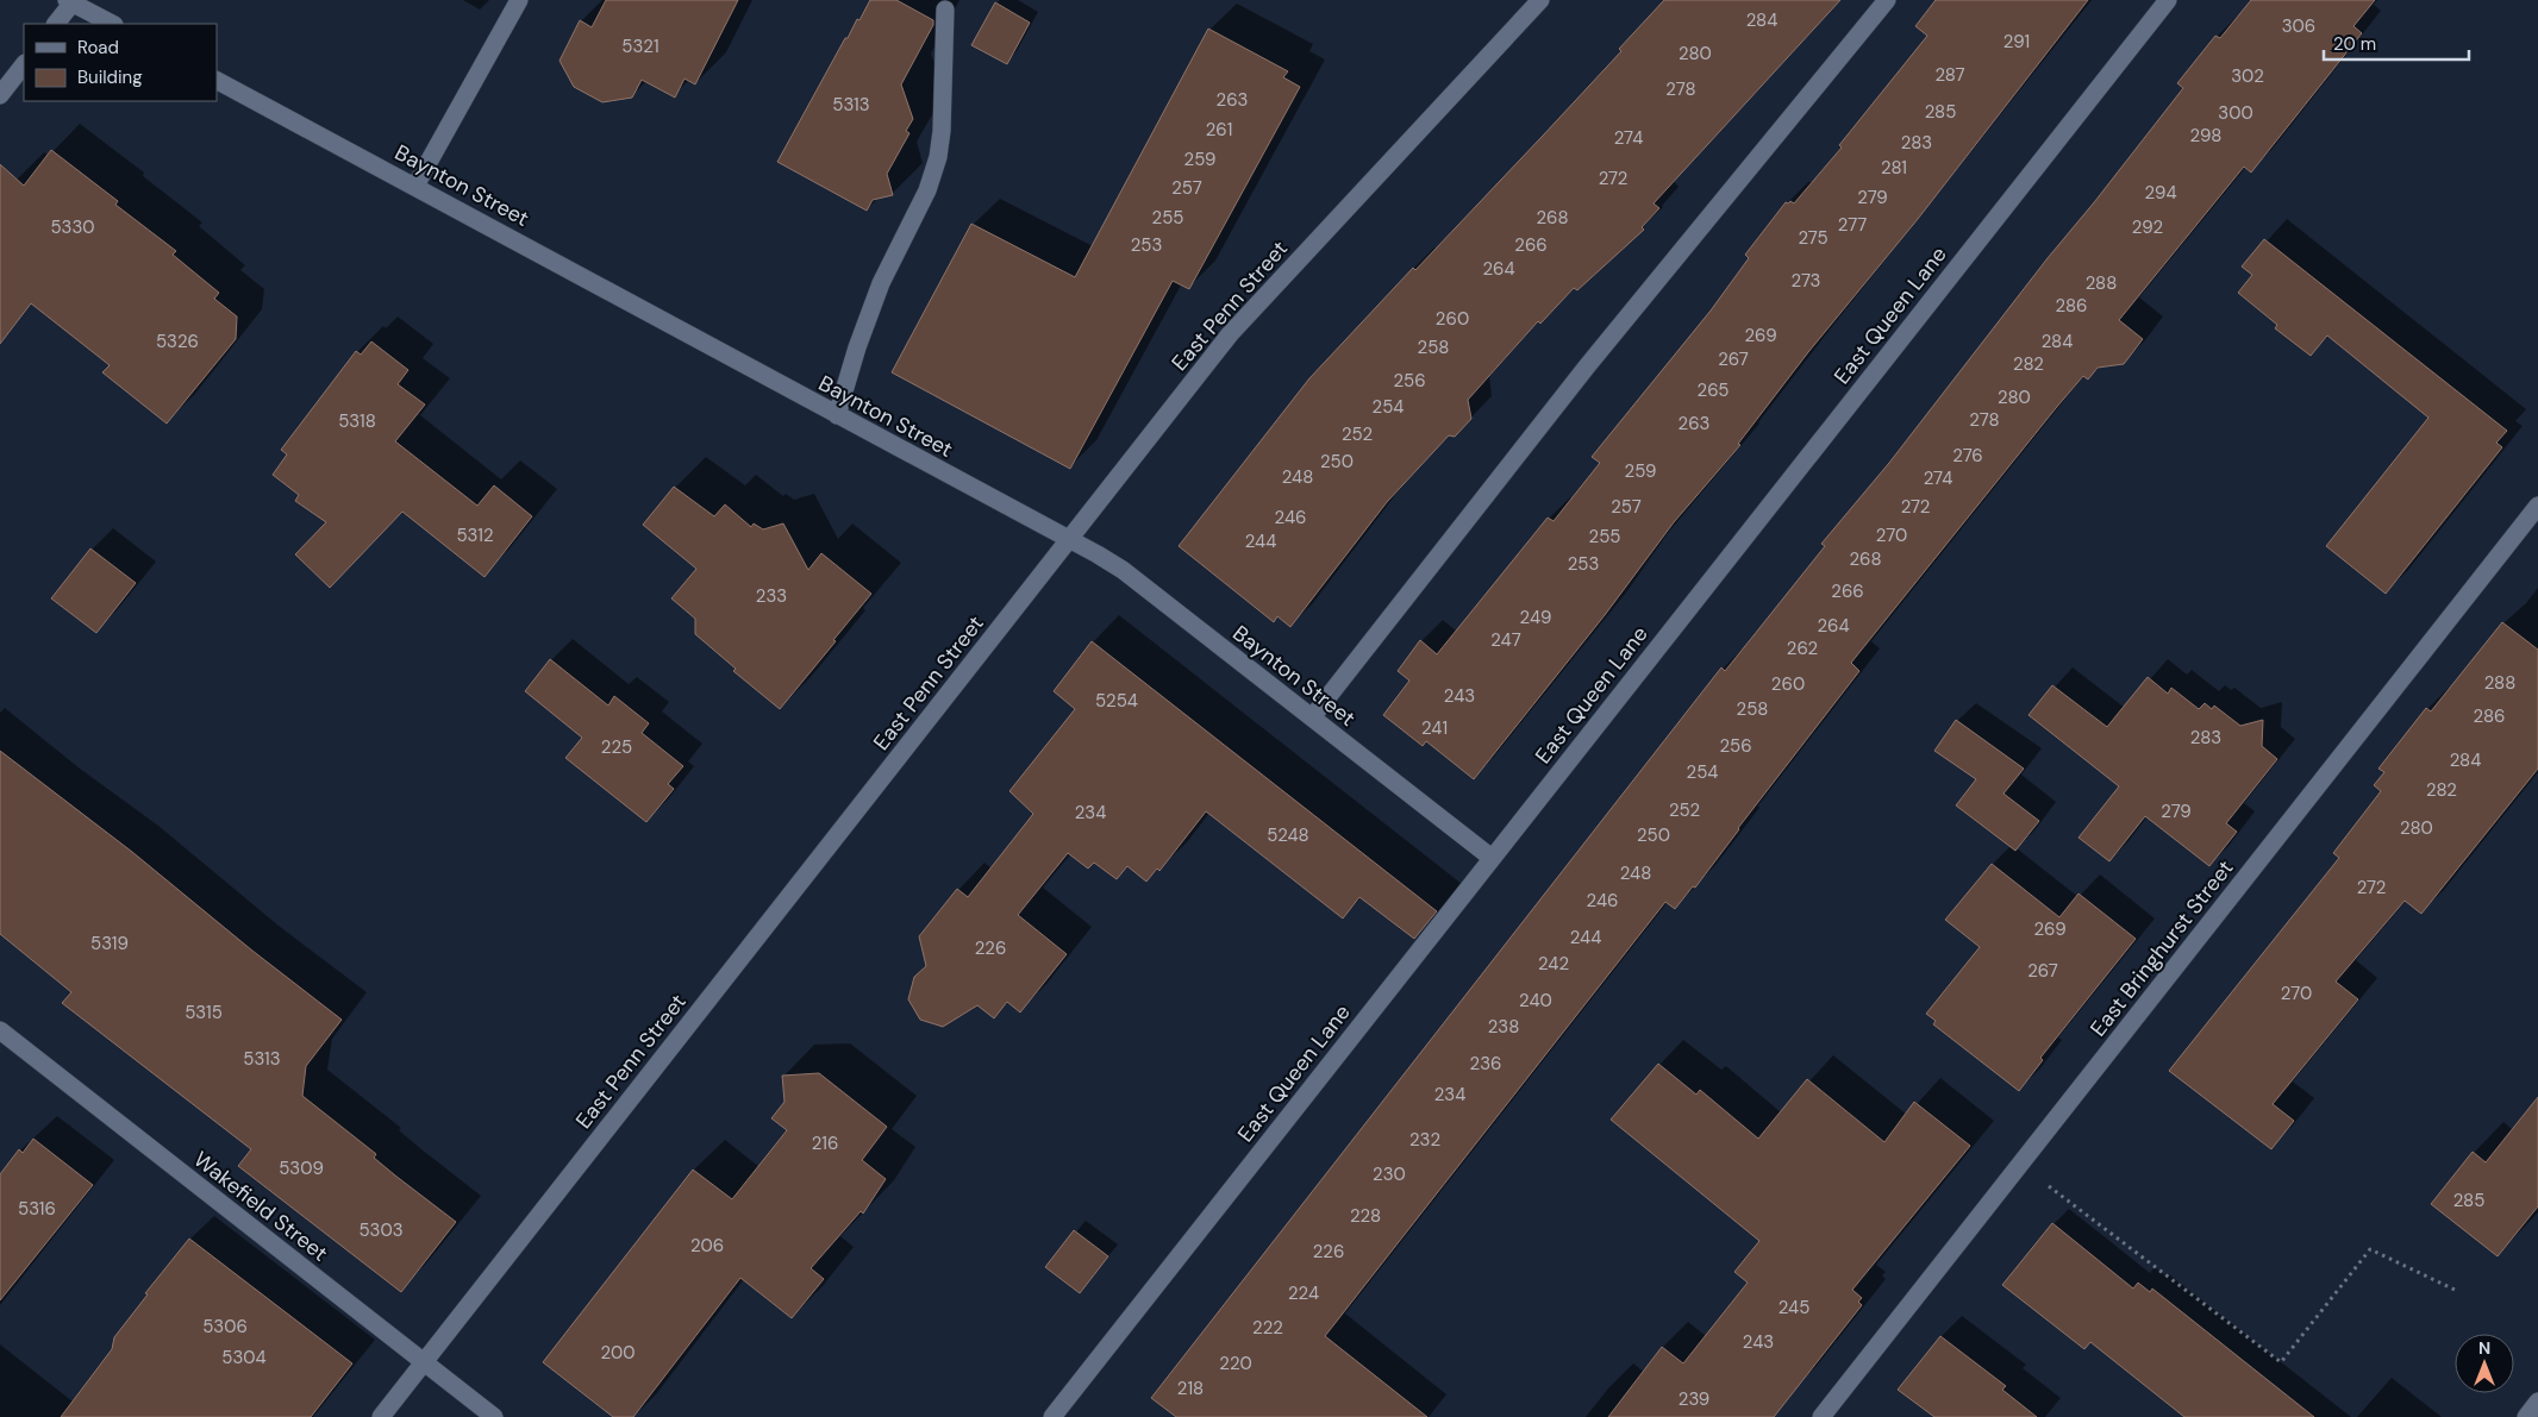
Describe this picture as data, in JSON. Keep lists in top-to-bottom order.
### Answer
{
  "streets": {
    "street": [
      "Baynton Street",
      "East Penn Street",
      "East Queen Lane",
      "East Bringhurst Street",
      "Wakefield Street"
    ]
  },
  "crossings": [
    ["Baynton Street", "East Penn Street"],
    ["Baynton Street", "East Queen Lane"],
    ["East Penn Street", "Wakefield Street"]
  ],
  "house_numbers": [
    "284",
    "306",
    "291",
    "5321",
    "280",
    "287",
    "302",
    "278",
    "263",
    "5313",
    "285",
    "300",
    "261",
    "298",
    "274",
    "283",
    "259",
    "281",
    "272",
    "257",
    "294",
    "279",
    "255",
    "268",
    "277",
    "5330",
    "292",
    "275",
    "253",
    "266",
    "264",
    "273",
    "288",
    "286",
    "260",
    "269",
    "5326",
    "284",
    "258",
    "267",
    "282",
    "256",
    "265",
    "280",
    "254",
    "278",
    "5318",
    "263",
    "252",
    "276",
    "250",
    "259",
    "248",
    "274",
    "257",
    "272",
    "246",
    "5312",
    "270",
    "255",
    "244",
    "268",
    "253",
    "266",
    "233",
    "249",
    "264",
    "247",
    "262",
    "288",
    "260",
    "243",
    "5254",
    "258",
    "286",
    "241",
    "283",
    "256",
    "225",
    "284",
    "254",
    "282",
    "252",
    "279",
    "234",
    "280",
    "5248",
    "250",
    "248",
    "272",
    "246",
    "269",
    "244",
    "5319",
    "226",
    "242",
    "267",
    "270",
    "240",
    "5315",
    "238",
    "5313",
    "236",
    "234",
    "232",
    "216",
    "5309",
    "230",
    "285",
    "5316",
    "228",
    "5303",
    "206",
    "226",
    "224",
    "245",
    "5306",
    "222",
    "243",
    "200",
    "5304",
    "220",
    "218",
    "239"
  ],
  "legend": ["Road", "Building"],
  "scale_bar": "20 m",
  "north": "top"
}
